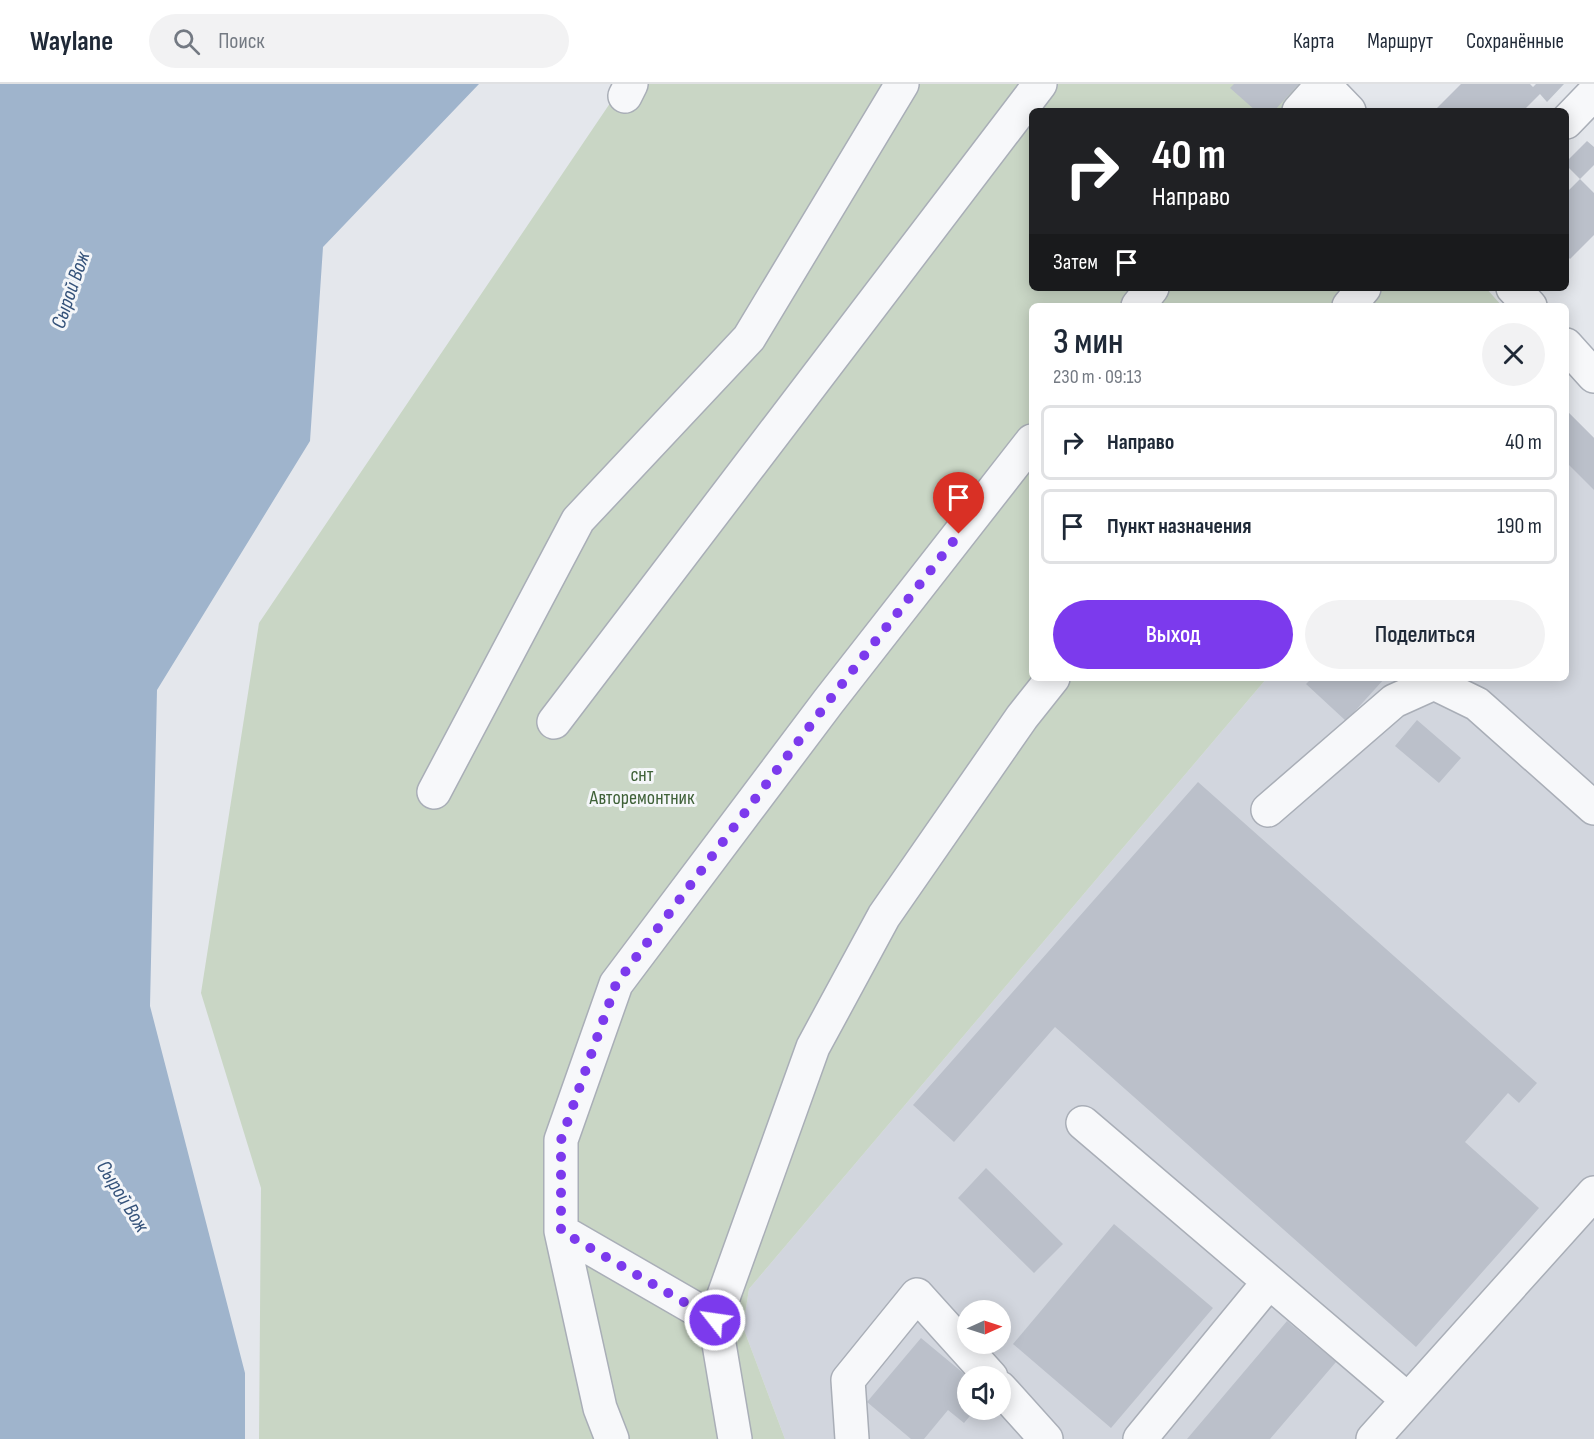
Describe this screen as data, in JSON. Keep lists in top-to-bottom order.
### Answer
{
  "water": ["Сырой Вож"],
  "parks": ["снт Авторемонтник"],
  "north": "right",
  "page": {
    "header": "Waylane",
    "search": "Поиск",
    "nav": ["Карта", "Маршрут", "Сохранённые"],
    "turn": ["40 m", "Направо"],
    "then": "Затем",
    "heading": ["3 мин", "230 m · 09:13"],
    "list": [
      {
        "name": "Направо",
        "value": "40 m"
      },
      {
        "name": "Пункт назначения",
        "value": "190 m"
      }
    ],
    "buttons": ["Выход", "Поделиться"]
  }
}
